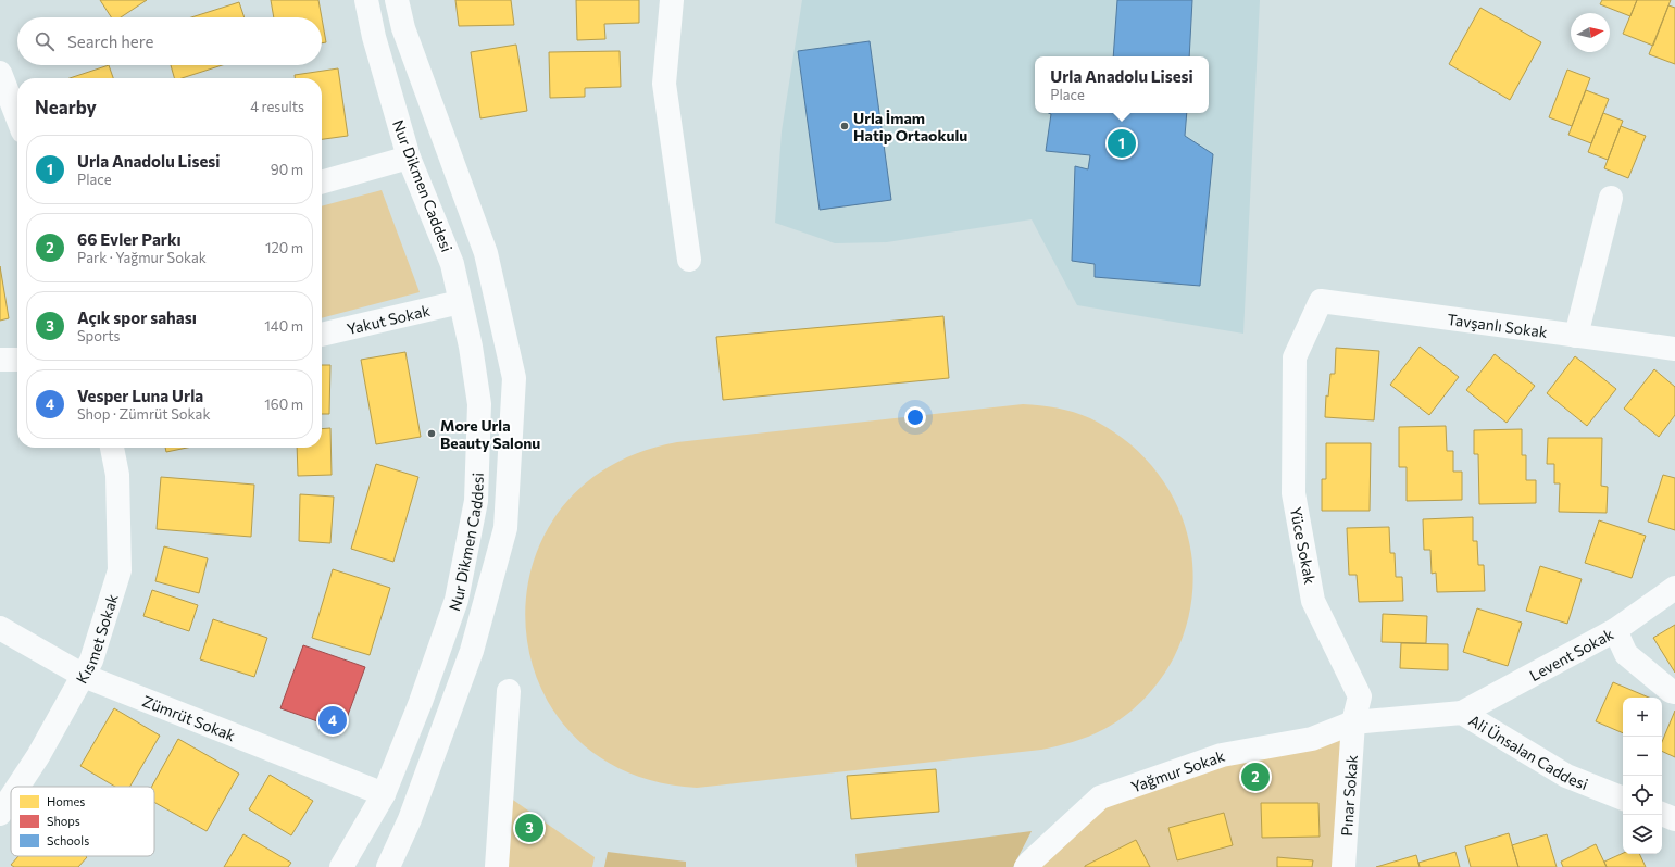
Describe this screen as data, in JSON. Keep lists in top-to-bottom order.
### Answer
{
  "streets": {
    "street": [
      "Nur Dikmen Caddesi",
      "Yakut Sokak",
      "Tavşanlı Sokak",
      "Yüce Sokak",
      "Kısmet Sokak",
      "Levent Sokak",
      "Zümrüt Sokak",
      "Ali Ünsalan Caddesi",
      "Yağmur Sokak",
      "Pınar Sokak"
    ]
  },
  "crossings": [
    ["Nur Dikmen Caddesi", "Yakut Sokak"],
    ["Nur Dikmen Caddesi", "Zümrüt Sokak"],
    ["Tavşanlı Sokak", "Yüce Sokak"],
    ["Yüce Sokak", "Ali Ünsalan Caddesi"],
    ["Yüce Sokak", "Yağmur Sokak"],
    ["Yüce Sokak", "Pınar Sokak"],
    ["Kısmet Sokak", "Zümrüt Sokak"],
    ["Levent Sokak", "Ali Ünsalan Caddesi"],
    ["Ali Ünsalan Caddesi", "Yağmur Sokak"],
    ["Ali Ünsalan Caddesi", "Pınar Sokak"],
    ["Yağmur Sokak", "Pınar Sokak"]
  ],
  "places": ["Urla İmam Hatip Ortaokulu", "More Urla Beauty Salonu"],
  "legend": ["Homes", "Shops", "Schools"],
  "north": "right",
  "page": {
    "search": "Search here",
    "popup": ["Urla Anadolu Lisesi", "Place"],
    "heading": ["Nearby", "4 results"],
    "pins": [
      "1",
      "4",
      "2",
      "3"
    ],
    "list": [
      {
        "mark": "1",
        "name": "Urla Anadolu Lisesi",
        "note": "Place",
        "value": "90 m"
      },
      {
        "mark": "2",
        "name": "66 Evler Parkı",
        "note": "Park · Yağmur Sokak",
        "value": "120 m"
      },
      {
        "mark": "3",
        "name": "Açık spor sahası",
        "note": "Sports",
        "value": "140 m"
      },
      {
        "mark": "4",
        "name": "Vesper Luna Urla",
        "note": "Shop · Zümrüt Sokak",
        "value": "160 m"
      }
    ],
    "map_buttons": ["+", "−"]
  }
}
